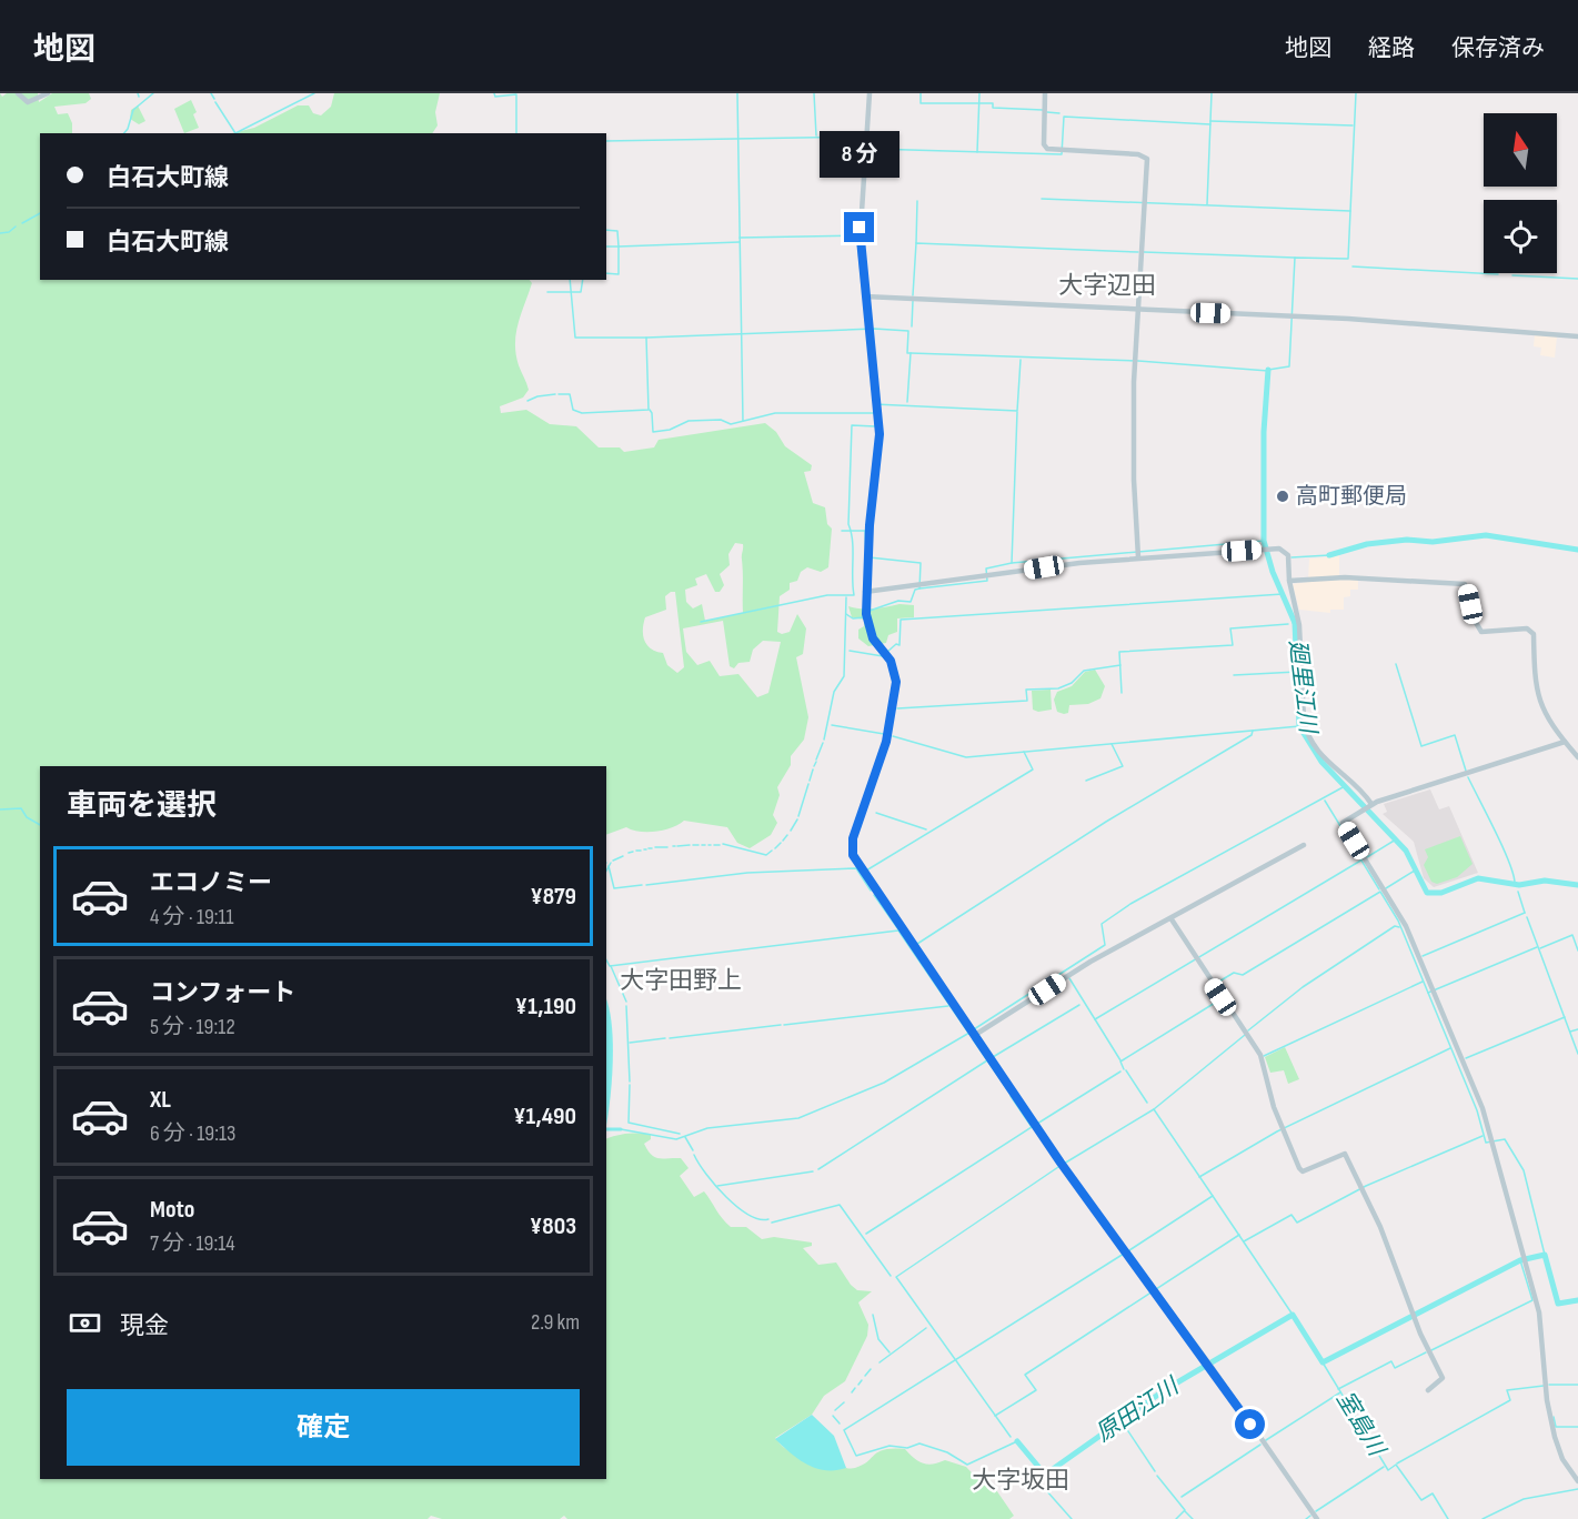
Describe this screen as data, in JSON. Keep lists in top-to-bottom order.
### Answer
{
  "districts": ["大字辺田", "大字田野上", "大字坂田"],
  "water": ["廻里江川", "原田江川", "室島川"],
  "places": ["高町郵便局"],
  "north": "top",
  "page": {
    "header": "地図",
    "nav": ["地図", "経路", "保存済み"],
    "bubble": "8 分",
    "banner": ["白石大町線", "白石大町線"],
    "heading": "車両を選択",
    "list": [
      {
        "name": "エコノミー",
        "note": "4 分 · 19:11",
        "value": "¥879"
      },
      {
        "name": "コンフォート",
        "note": "5 分 · 19:12",
        "value": "¥1,190"
      },
      {
        "name": "XL",
        "note": "6 分 · 19:13",
        "value": "¥1,490"
      },
      {
        "name": "Moto",
        "note": "7 分 · 19:14",
        "value": "¥803"
      }
    ],
    "pay": ["現金", "2.9 km"],
    "buttons": "確定"
  }
}
